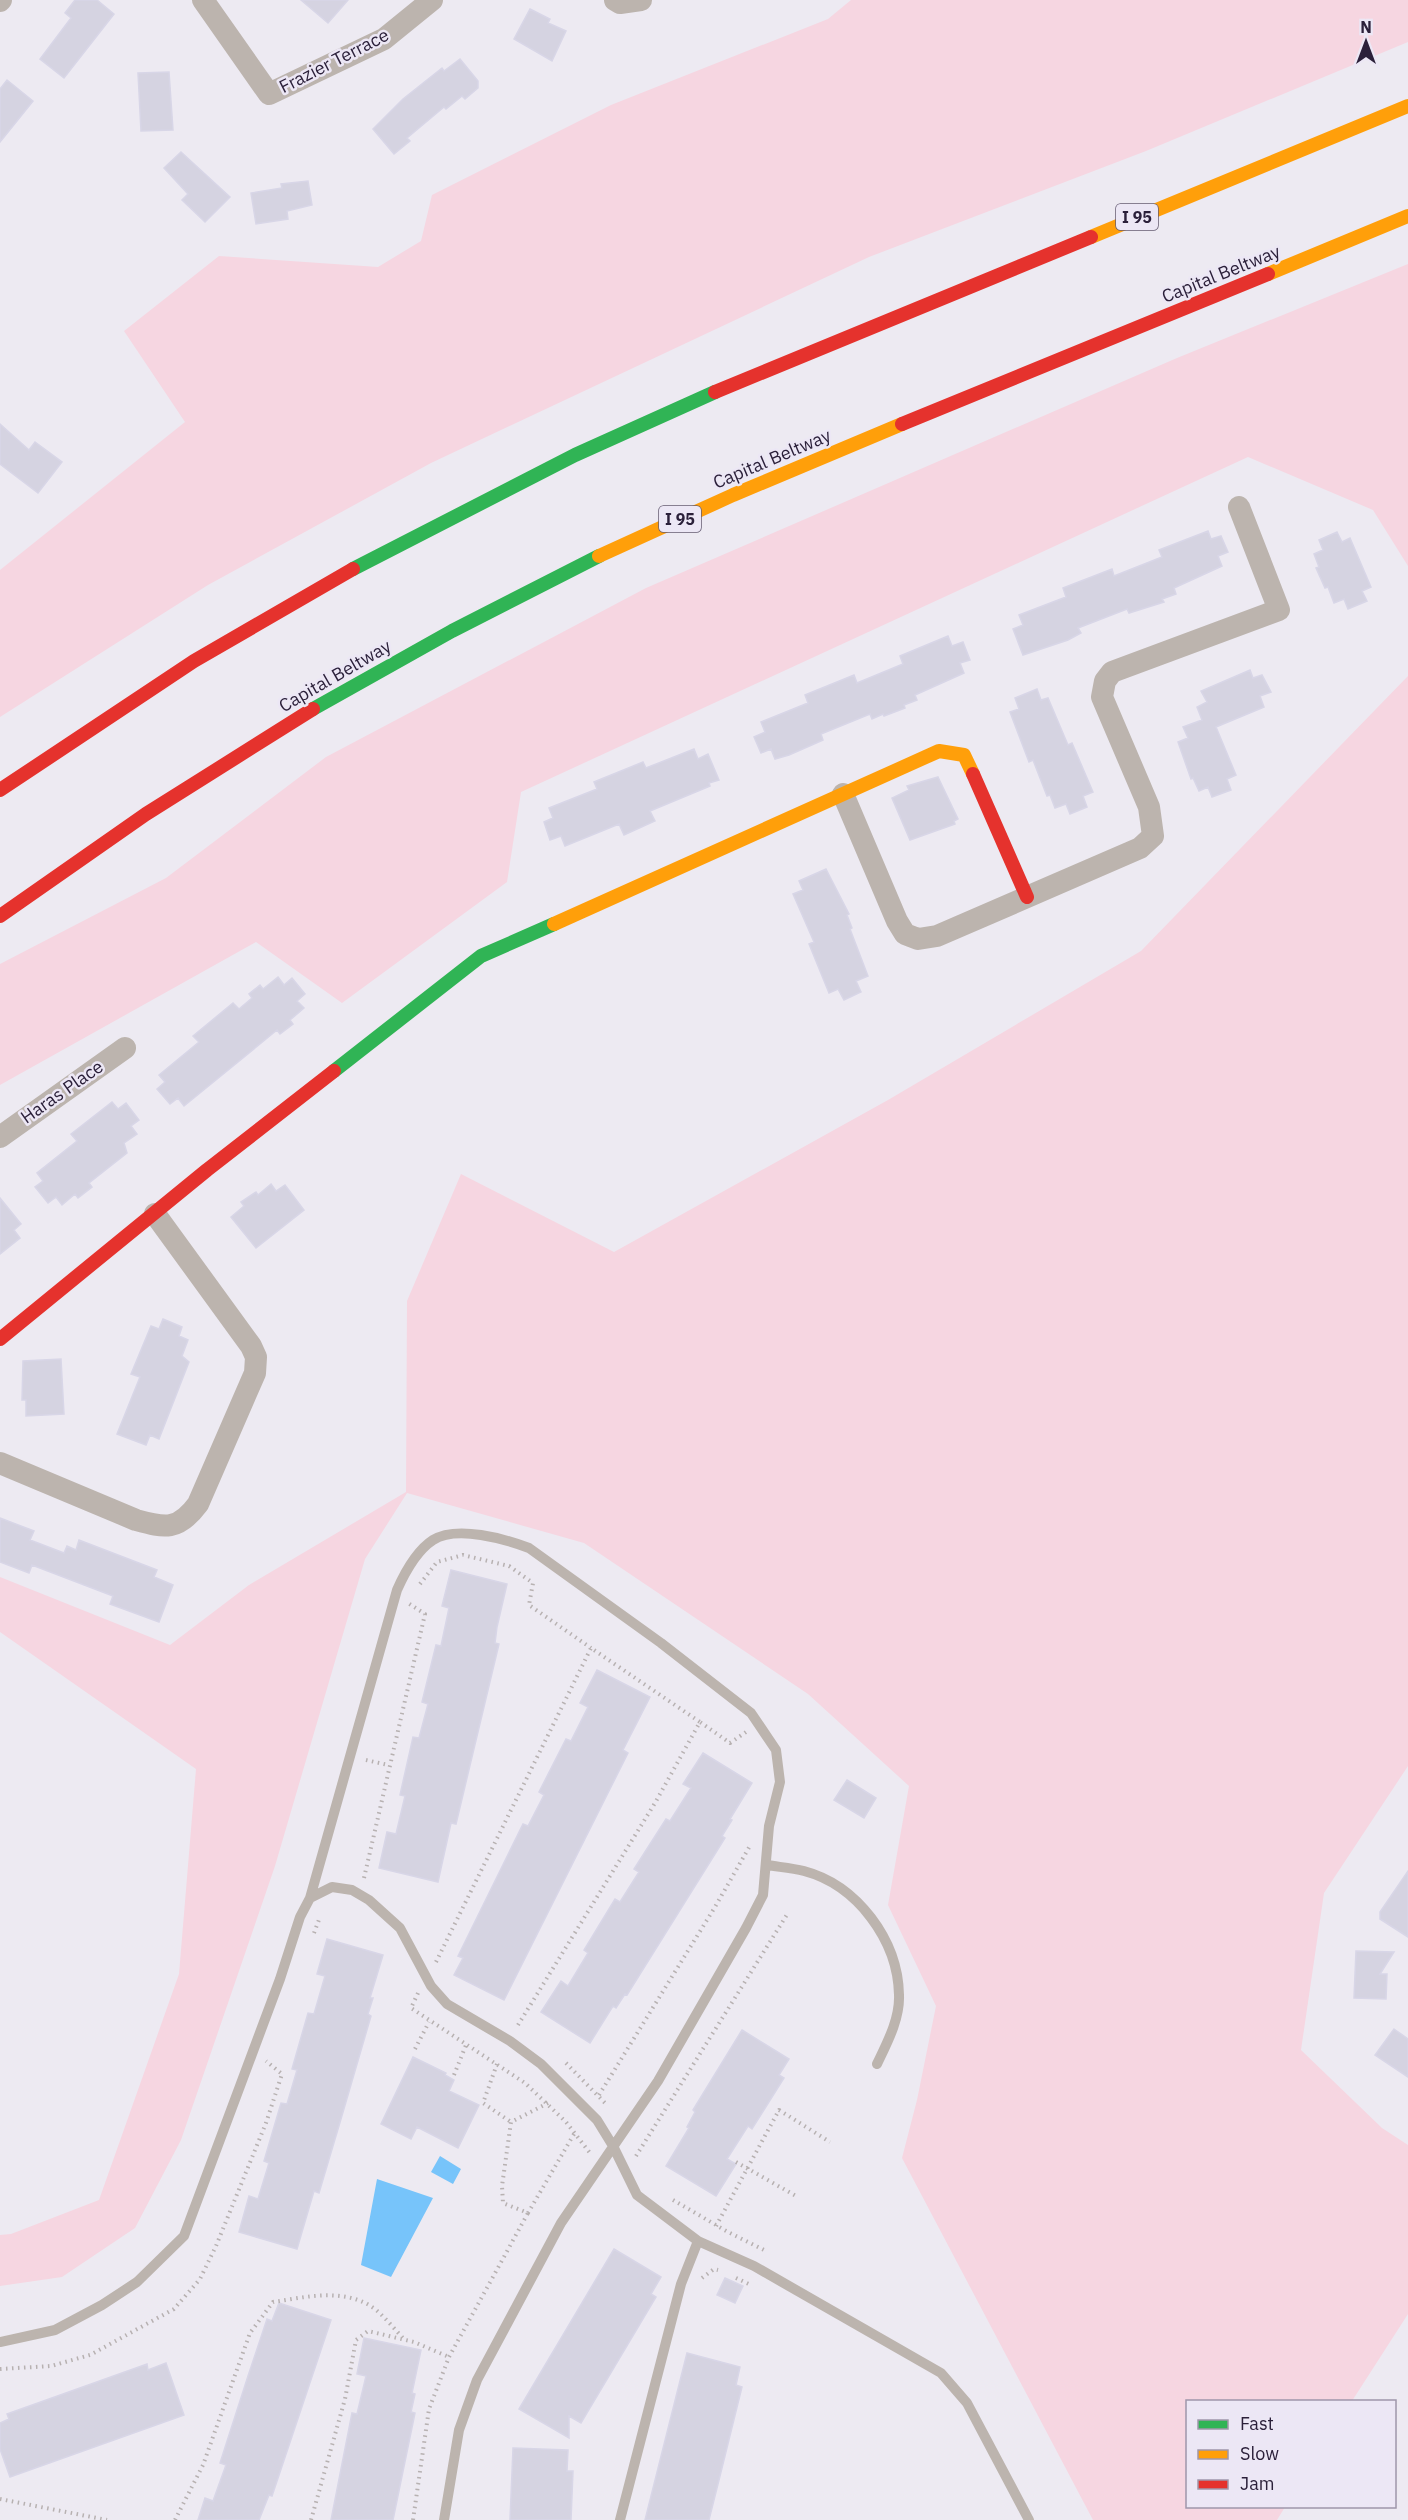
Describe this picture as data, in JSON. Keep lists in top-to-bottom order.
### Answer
{
  "streets": {
    "main road": ["I 95", "Capital Beltway"],
    "street": ["Frazier Terrace", "Haras Place"]
  },
  "legend": ["Fast", "Slow", "Jam"],
  "north": "top"
}
